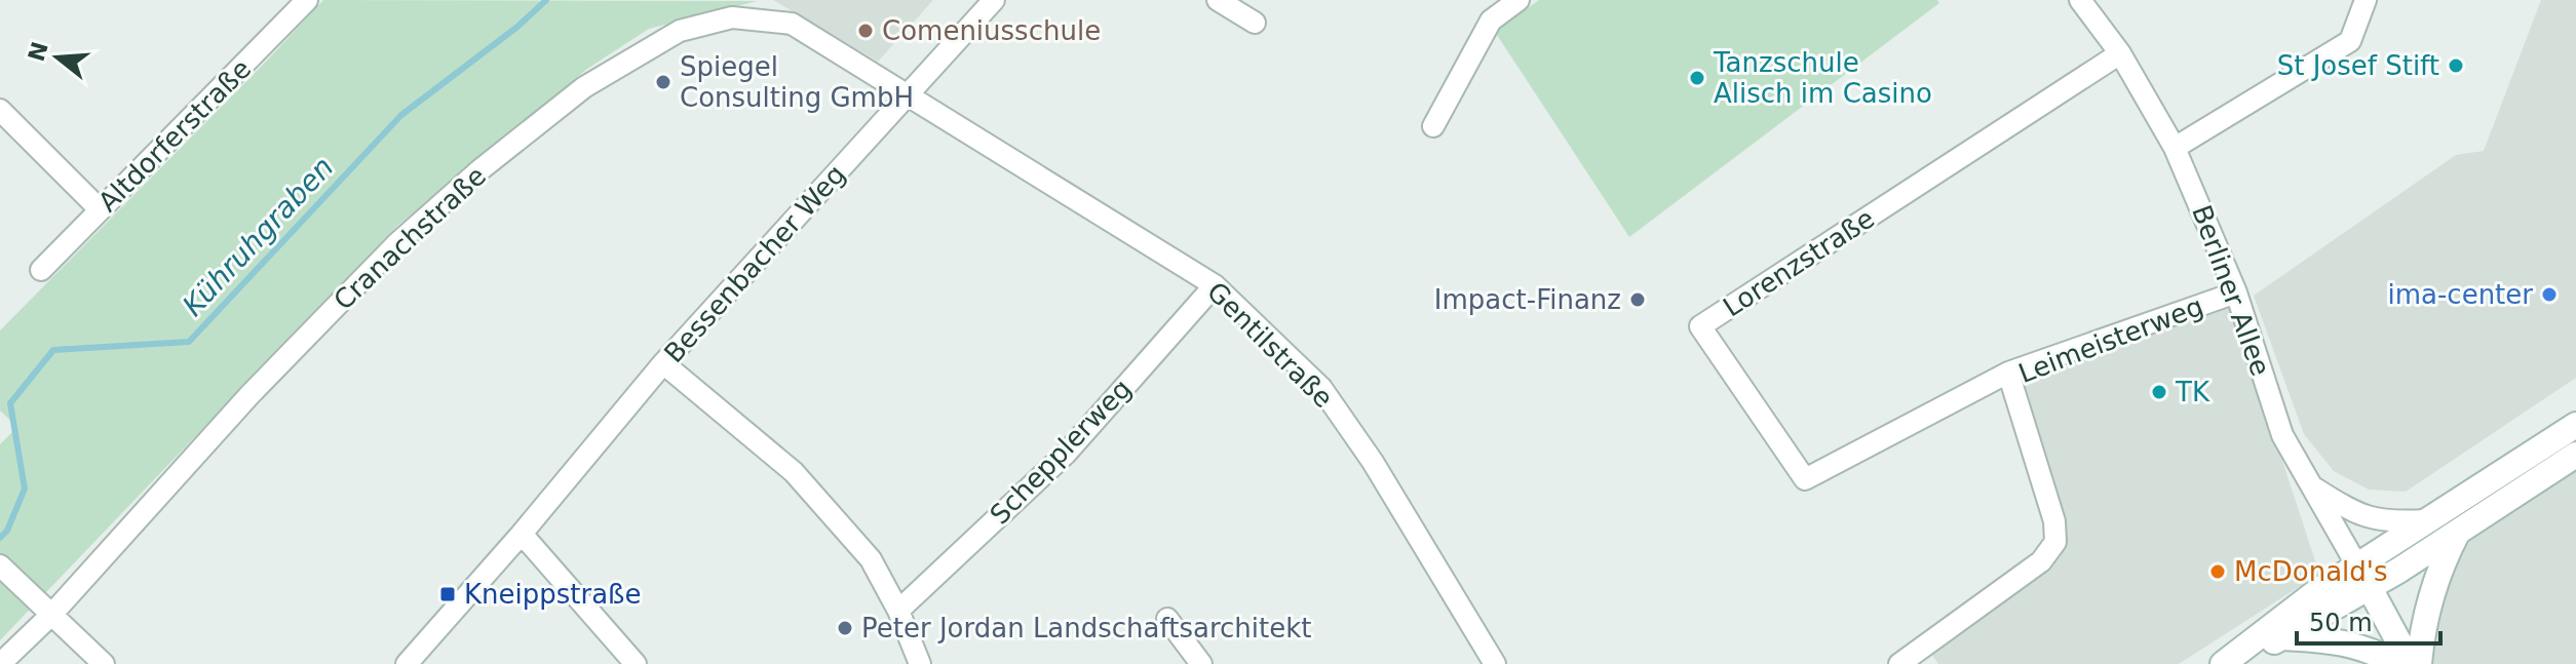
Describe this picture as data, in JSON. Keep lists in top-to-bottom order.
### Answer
{
  "streets": {
    "street": [
      "Altdorferstraße",
      "Cranachstraße",
      "Lorenzstraße",
      "Bessenbacher Weg",
      "Berliner Allee",
      "Leimeisterweg",
      "Gentilstraße",
      "Schepplerweg"
    ]
  },
  "crossings": [
    ["Cranachstraße", "Bessenbacher Weg"],
    ["Cranachstraße", "Gentilstraße"],
    ["Lorenzstraße", "Berliner Allee"],
    ["Lorenzstraße", "Leimeisterweg"],
    ["Bessenbacher Weg", "Gentilstraße"],
    ["Berliner Allee", "Leimeisterweg"],
    ["Gentilstraße", "Schepplerweg"]
  ],
  "water": ["Kühruhgraben"],
  "places": {
    "other": [
      "Comeniusschule",
      "St Josef Stift",
      "Tanzschule Alisch im Casino",
      "Spiegel Consulting GmbH",
      "ima-center",
      "Impact-Finanz",
      "TK",
      "McDonald's",
      "Peter Jordan Landschaftsarchitekt"
    ],
    "transit": ["Kneippstraße"]
  },
  "scale_bar": "50 m",
  "north": "left"
}
